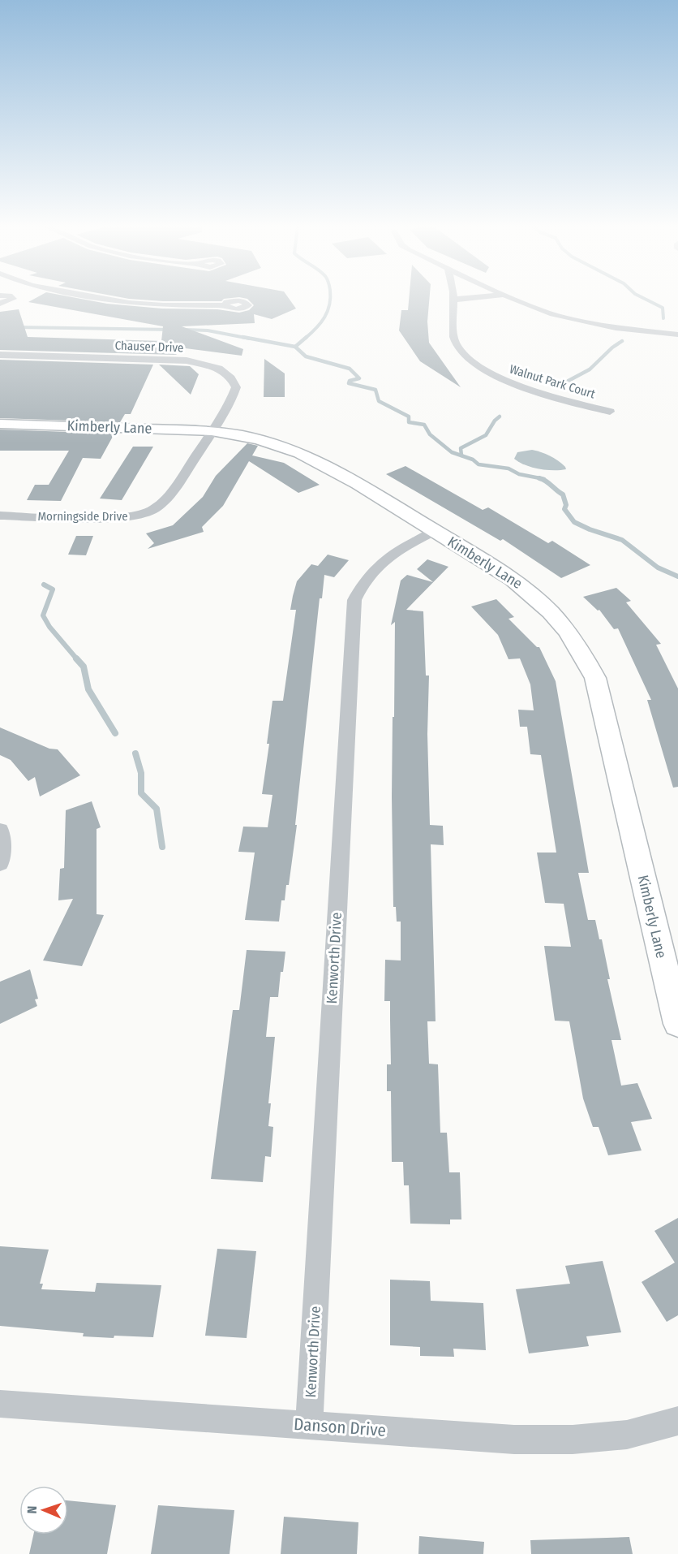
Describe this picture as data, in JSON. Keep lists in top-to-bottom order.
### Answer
{
  "streets": {
    "street": [
      "Chauser Drive",
      "Walnut Park Court",
      "Kimberly Lane",
      "Morningside Drive",
      "Kenworth Drive",
      "Danson Drive"
    ]
  },
  "crossings": [
    ["Chauser Drive", "Kimberly Lane"],
    ["Chauser Drive", "Morningside Drive"],
    ["Kimberly Lane", "Morningside Drive"],
    ["Kimberly Lane", "Kenworth Drive"],
    ["Kenworth Drive", "Danson Drive"]
  ],
  "north": "left"
}
